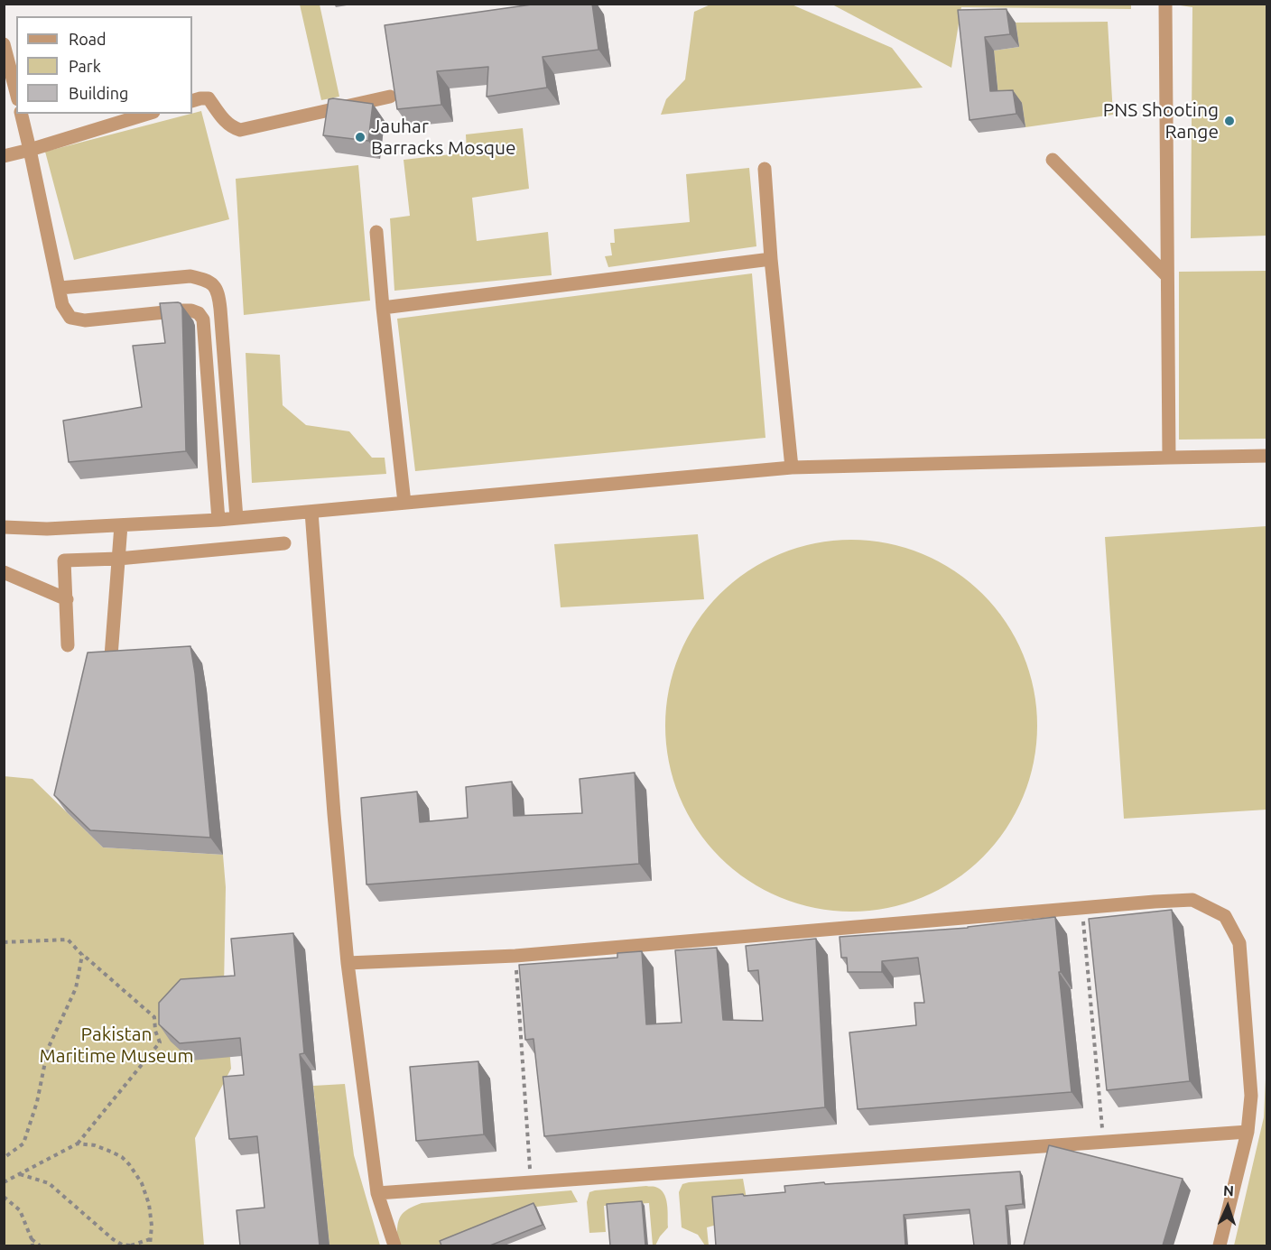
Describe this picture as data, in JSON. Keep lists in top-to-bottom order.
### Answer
{
  "parks": ["Pakistan Maritime Museum"],
  "places": ["PNS Shooting Range", "Jauhar Barracks Mosque"],
  "legend": ["Road", "Park", "Building"],
  "north": "top"
}
